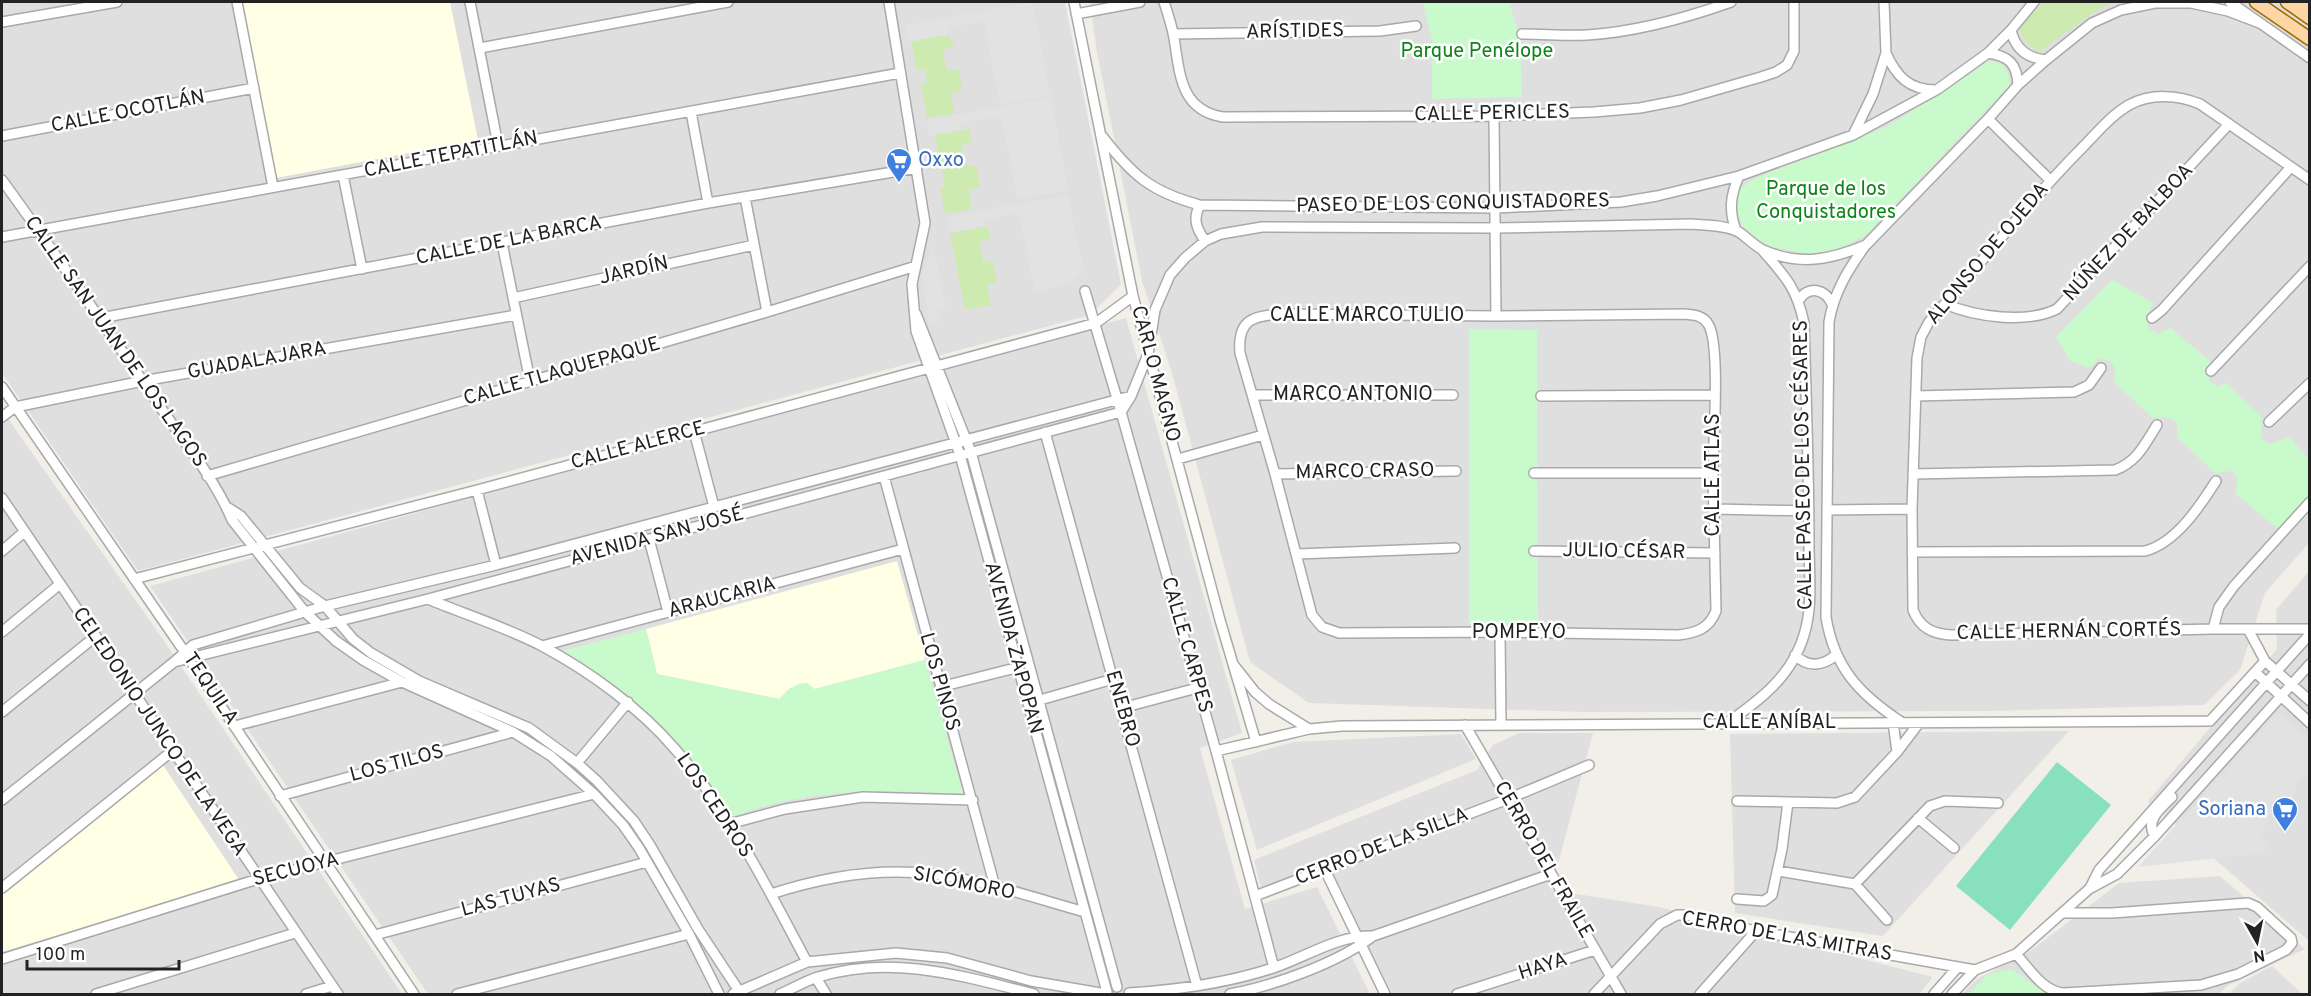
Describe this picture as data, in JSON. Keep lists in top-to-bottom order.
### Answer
{
  "streets": {
    "street": [
      "ARÍSTIDES",
      "CALLE OCOTLÁN",
      "CALLE PERICLES",
      "CALLE TEPATITLÁN",
      "PASEO DE LOS CONQUISTADORES",
      "NÚÑEZ DE BALBOA",
      "CALLE DE LA BARCA",
      "ALONSO DE OJEDA",
      "JARDÍN",
      "CALLE MARCO TULIO",
      "CALLE SAN JUAN DE LOS LAGOS",
      "GUADALAJARA",
      "CALLE TLAQUEPAQUE",
      "CARLO MAGNO",
      "MARCO ANTONIO",
      "CALLE ALERCE",
      "CALLE PASEO DE LOS CÉSARES",
      "MARCO CRASO",
      "CALLE ATLAS",
      "AVENIDA SAN JOSÉ",
      "JULIO CÉSAR",
      "ARAUCARIA",
      "CALLE HERNÁN CORTÉS",
      "POMPEYO",
      "CALLE CARPES",
      "AVENIDA ZAPOPAN",
      "LOS PINOS",
      "TEQUILA",
      "ENEBRO",
      "CALLE ANÍBAL",
      "CELEDONIO JUNCO DE LA VEGA",
      "LOS TILOS",
      "LOS CEDROS",
      "CERRO DE LA SILLA",
      "CERRO DEL FRAILE",
      "SECUOYA",
      "SICÓMORO",
      "LAS TUYAS",
      "CERRO DE LAS MITRAS",
      "HAYA"
    ]
  },
  "crossings": [
    ["ARÍSTIDES", "CALLE PERICLES"],
    ["CALLE TEPATITLÁN", "CALLE SAN JUAN DE LOS LAGOS"],
    ["CALLE TEPATITLÁN", "AVENIDA ZAPOPAN"],
    ["PASEO DE LOS CONQUISTADORES", "CARLO MAGNO"],
    ["PASEO DE LOS CONQUISTADORES", "CALLE PASEO DE LOS CÉSARES"],
    ["NÚÑEZ DE BALBOA", "ALONSO DE OJEDA"],
    ["CALLE DE LA BARCA", "CALLE SAN JUAN DE LOS LAGOS"],
    ["CALLE DE LA BARCA", "AVENIDA ZAPOPAN"],
    ["ALONSO DE OJEDA", "CALLE HERNÁN CORTÉS"],
    ["CALLE MARCO TULIO", "MARCO ANTONIO"],
    ["CALLE MARCO TULIO", "MARCO CRASO"],
    ["CALLE MARCO TULIO", "CALLE ATLAS"],
    ["CALLE MARCO TULIO", "POMPEYO"],
    ["CALLE SAN JUAN DE LOS LAGOS", "GUADALAJARA"],
    ["CALLE SAN JUAN DE LOS LAGOS", "CALLE TLAQUEPAQUE"],
    ["CALLE SAN JUAN DE LOS LAGOS", "CALLE ALERCE"],
    ["CALLE SAN JUAN DE LOS LAGOS", "AVENIDA SAN JOSÉ"],
    ["CALLE SAN JUAN DE LOS LAGOS", "LOS TILOS"],
    ["CALLE SAN JUAN DE LOS LAGOS", "SECUOYA"],
    ["CALLE SAN JUAN DE LOS LAGOS", "LAS TUYAS"],
    ["GUADALAJARA", "TEQUILA"],
    ["CALLE TLAQUEPAQUE", "AVENIDA ZAPOPAN"],
    ["CARLO MAGNO", "CALLE ALERCE"],
    ["CARLO MAGNO", "CALLE ANÍBAL"],
    ["CALLE ALERCE", "CALLE CARPES"],
    ["CALLE ALERCE", "AVENIDA ZAPOPAN"],
    ["CALLE ALERCE", "TEQUILA"],
    ["CALLE PASEO DE LOS CÉSARES", "CALLE ANÍBAL"],
    ["CALLE ATLAS", "JULIO CÉSAR"],
    ["CALLE ATLAS", "POMPEYO"],
    ["AVENIDA SAN JOSÉ", "CALLE CARPES"],
    ["AVENIDA SAN JOSÉ", "AVENIDA ZAPOPAN"],
    ["AVENIDA SAN JOSÉ", "LOS PINOS"],
    ["AVENIDA SAN JOSÉ", "TEQUILA"],
    ["AVENIDA SAN JOSÉ", "ENEBRO"],
    ["AVENIDA SAN JOSÉ", "CELEDONIO JUNCO DE LA VEGA"],
    ["AVENIDA SAN JOSÉ", "LOS CEDROS"],
    ["ARAUCARIA", "LOS PINOS"],
    ["ARAUCARIA", "LOS CEDROS"],
    ["CALLE CARPES", "CALLE ANÍBAL"],
    ["CALLE CARPES", "CERRO DE LA SILLA"],
    ["AVENIDA ZAPOPAN", "SICÓMORO"],
    ["LOS PINOS", "SICÓMORO"],
    ["TEQUILA", "LOS TILOS"],
    ["TEQUILA", "SECUOYA"],
    ["TEQUILA", "LAS TUYAS"],
    ["CALLE ANÍBAL", "CERRO DEL FRAILE"],
    ["CELEDONIO JUNCO DE LA VEGA", "SECUOYA"],
    ["LOS CEDROS", "SICÓMORO"],
    ["CERRO DE LA SILLA", "CERRO DEL FRAILE"],
    ["CERRO DEL FRAILE", "CERRO DE LAS MITRAS"],
    ["CERRO DEL FRAILE", "HAYA"]
  ],
  "parks": ["Parque Penélope", "Parque de los Conquistadores"],
  "places": {
    "supermarket": ["Oxxo", "Soriana"]
  },
  "scale_bar": "100 m",
  "north": "bottom"
}
